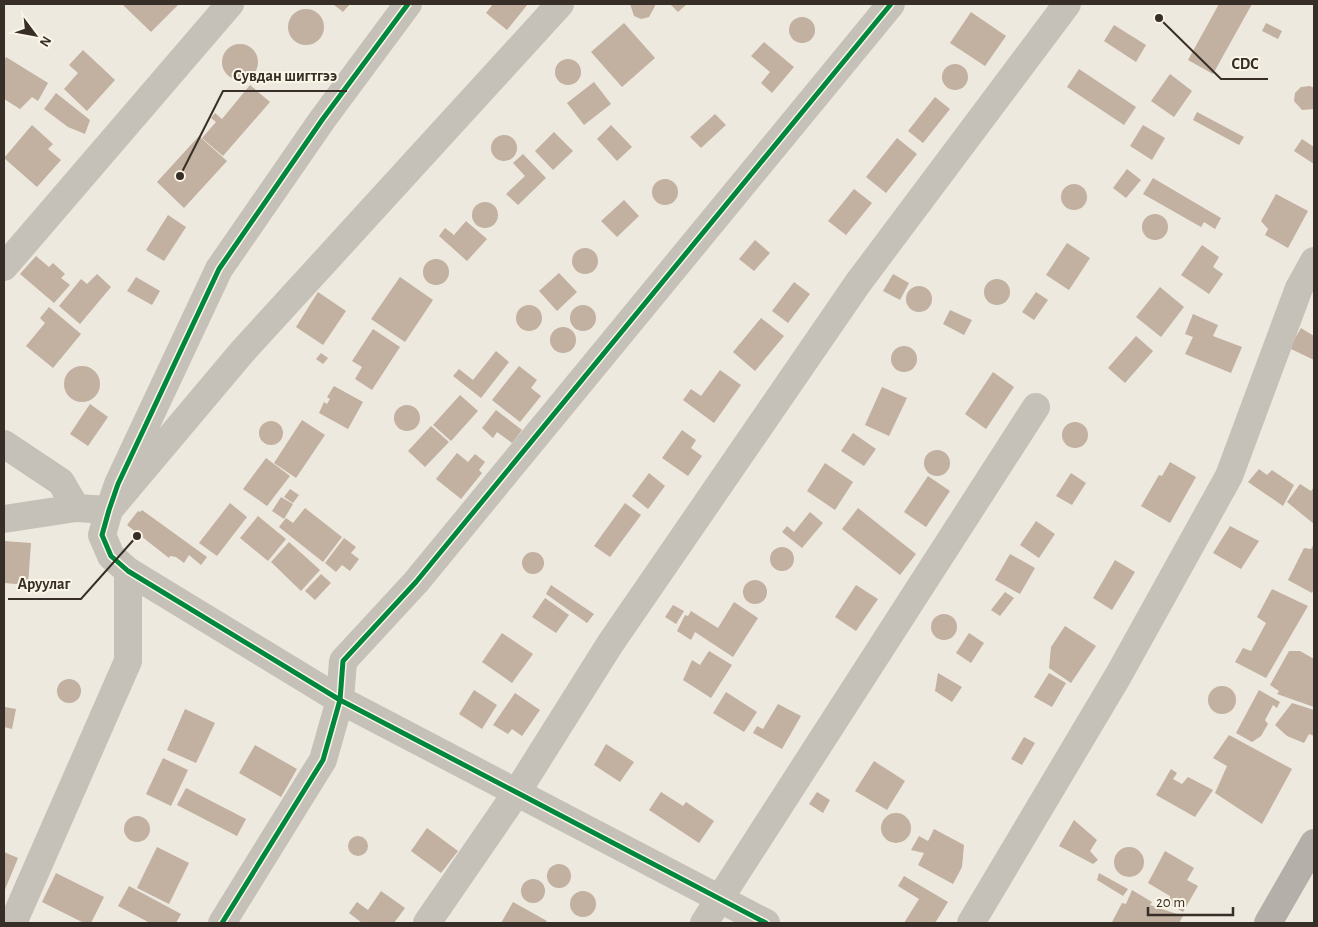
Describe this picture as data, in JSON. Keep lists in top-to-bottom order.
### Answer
{
  "places": ["CDC", "Сувдан шигтгээ", "Аруулаг"],
  "scale_bar": "20 m",
  "north": "bottom right"
}
